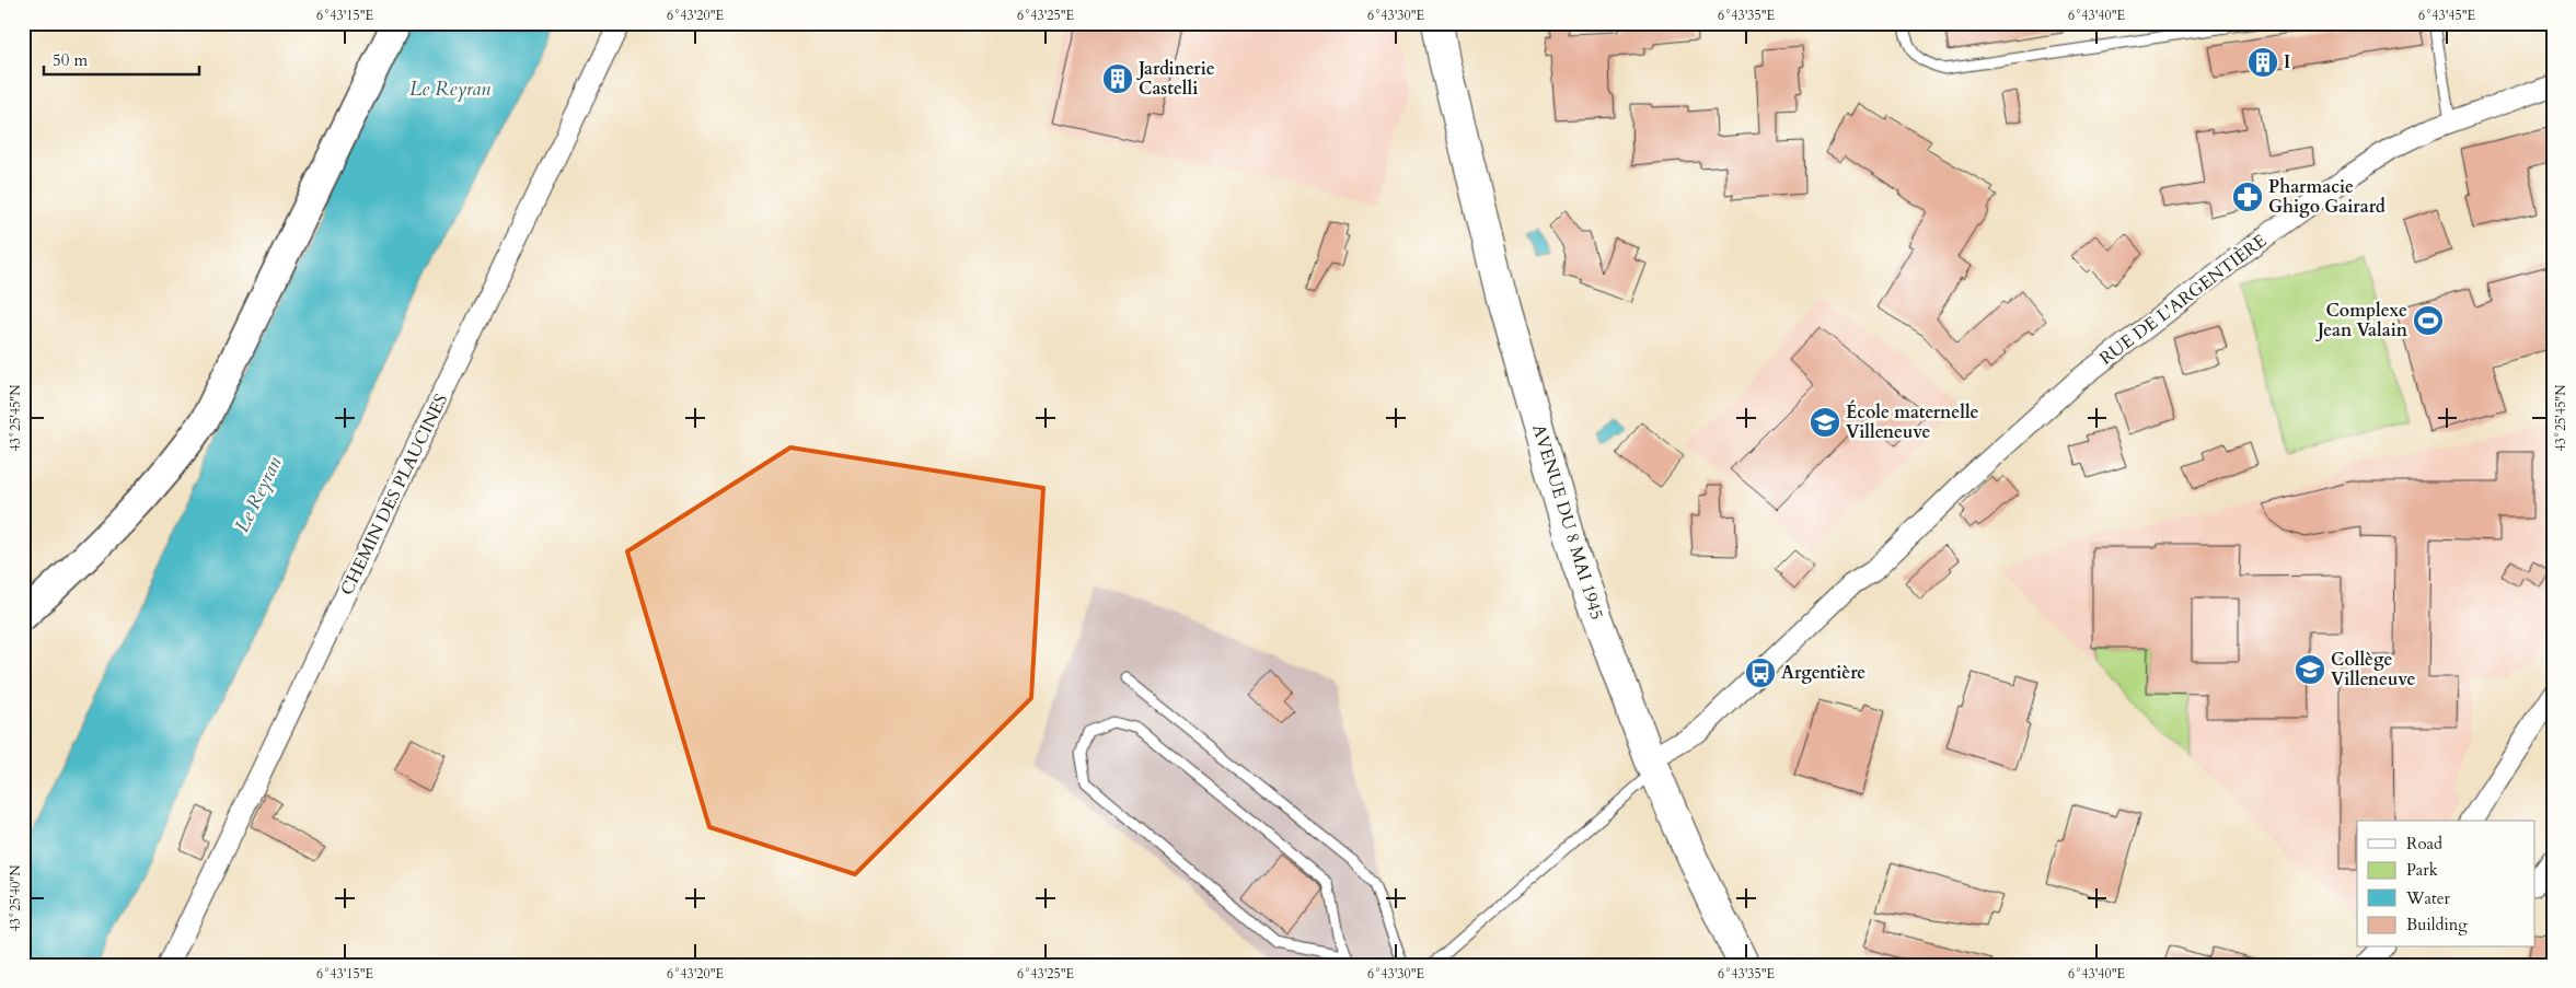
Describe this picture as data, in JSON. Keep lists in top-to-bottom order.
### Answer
{
  "streets": {
    "main road": ["AVENUE DU 8 MAI 1945"],
    "street": ["RUE DE L'ARGENTIÈRE", "CHEMIN DES PLAUCINES"]
  },
  "crossings": [
    ["RUE DE L'ARGENTIÈRE", "AVENUE DU 8 MAI 1945"]
  ],
  "water": ["Le Reyran"],
  "places": {
    "building": ["I", "Jardinerie Castelli"],
    "pharmacy": ["Pharmacie Ghigo Gairard"],
    "sports": ["Complexe Jean Valain"],
    "school or university": ["École maternelle Villeneuve", "Collège Villeneuve"],
    "bus stop": ["Argentière"]
  },
  "legend": [
    "Road",
    "Park",
    "Water",
    "Building"
  ],
  "scale_bar": "50 m",
  "coordinates": [
    "6°43'15\"E",
    "6°43'20\"E",
    "6°43'25\"E",
    "6°43'30\"E",
    "6°43'35\"E",
    "6°43'40\"E",
    "6°43'45\"E",
    "43°25'45\"N",
    "43°25'40\"N"
  ]
}
